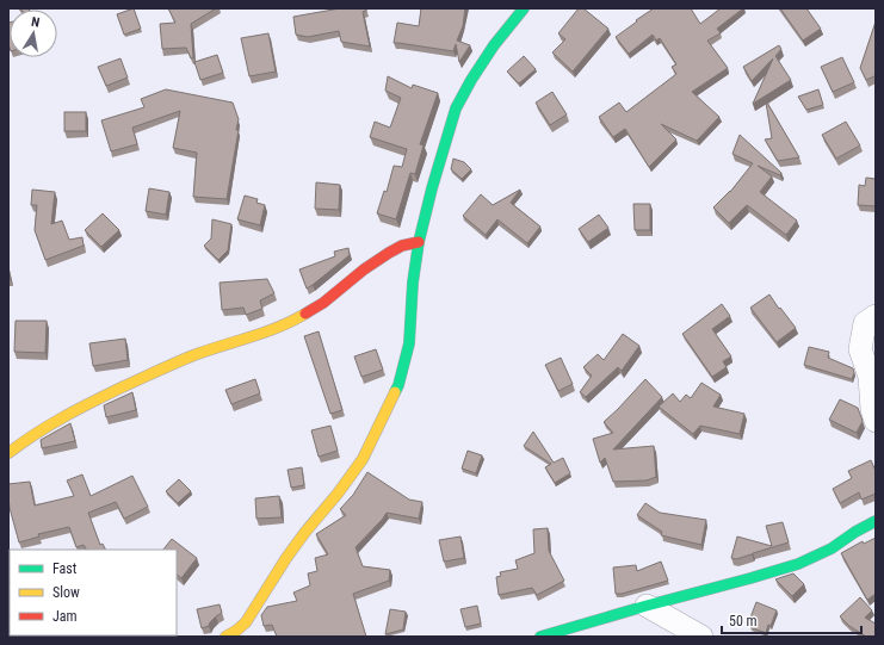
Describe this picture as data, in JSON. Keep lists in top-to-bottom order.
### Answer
{
  "legend": ["Fast", "Slow", "Jam"],
  "scale_bar": "50 m",
  "north": "top"
}
